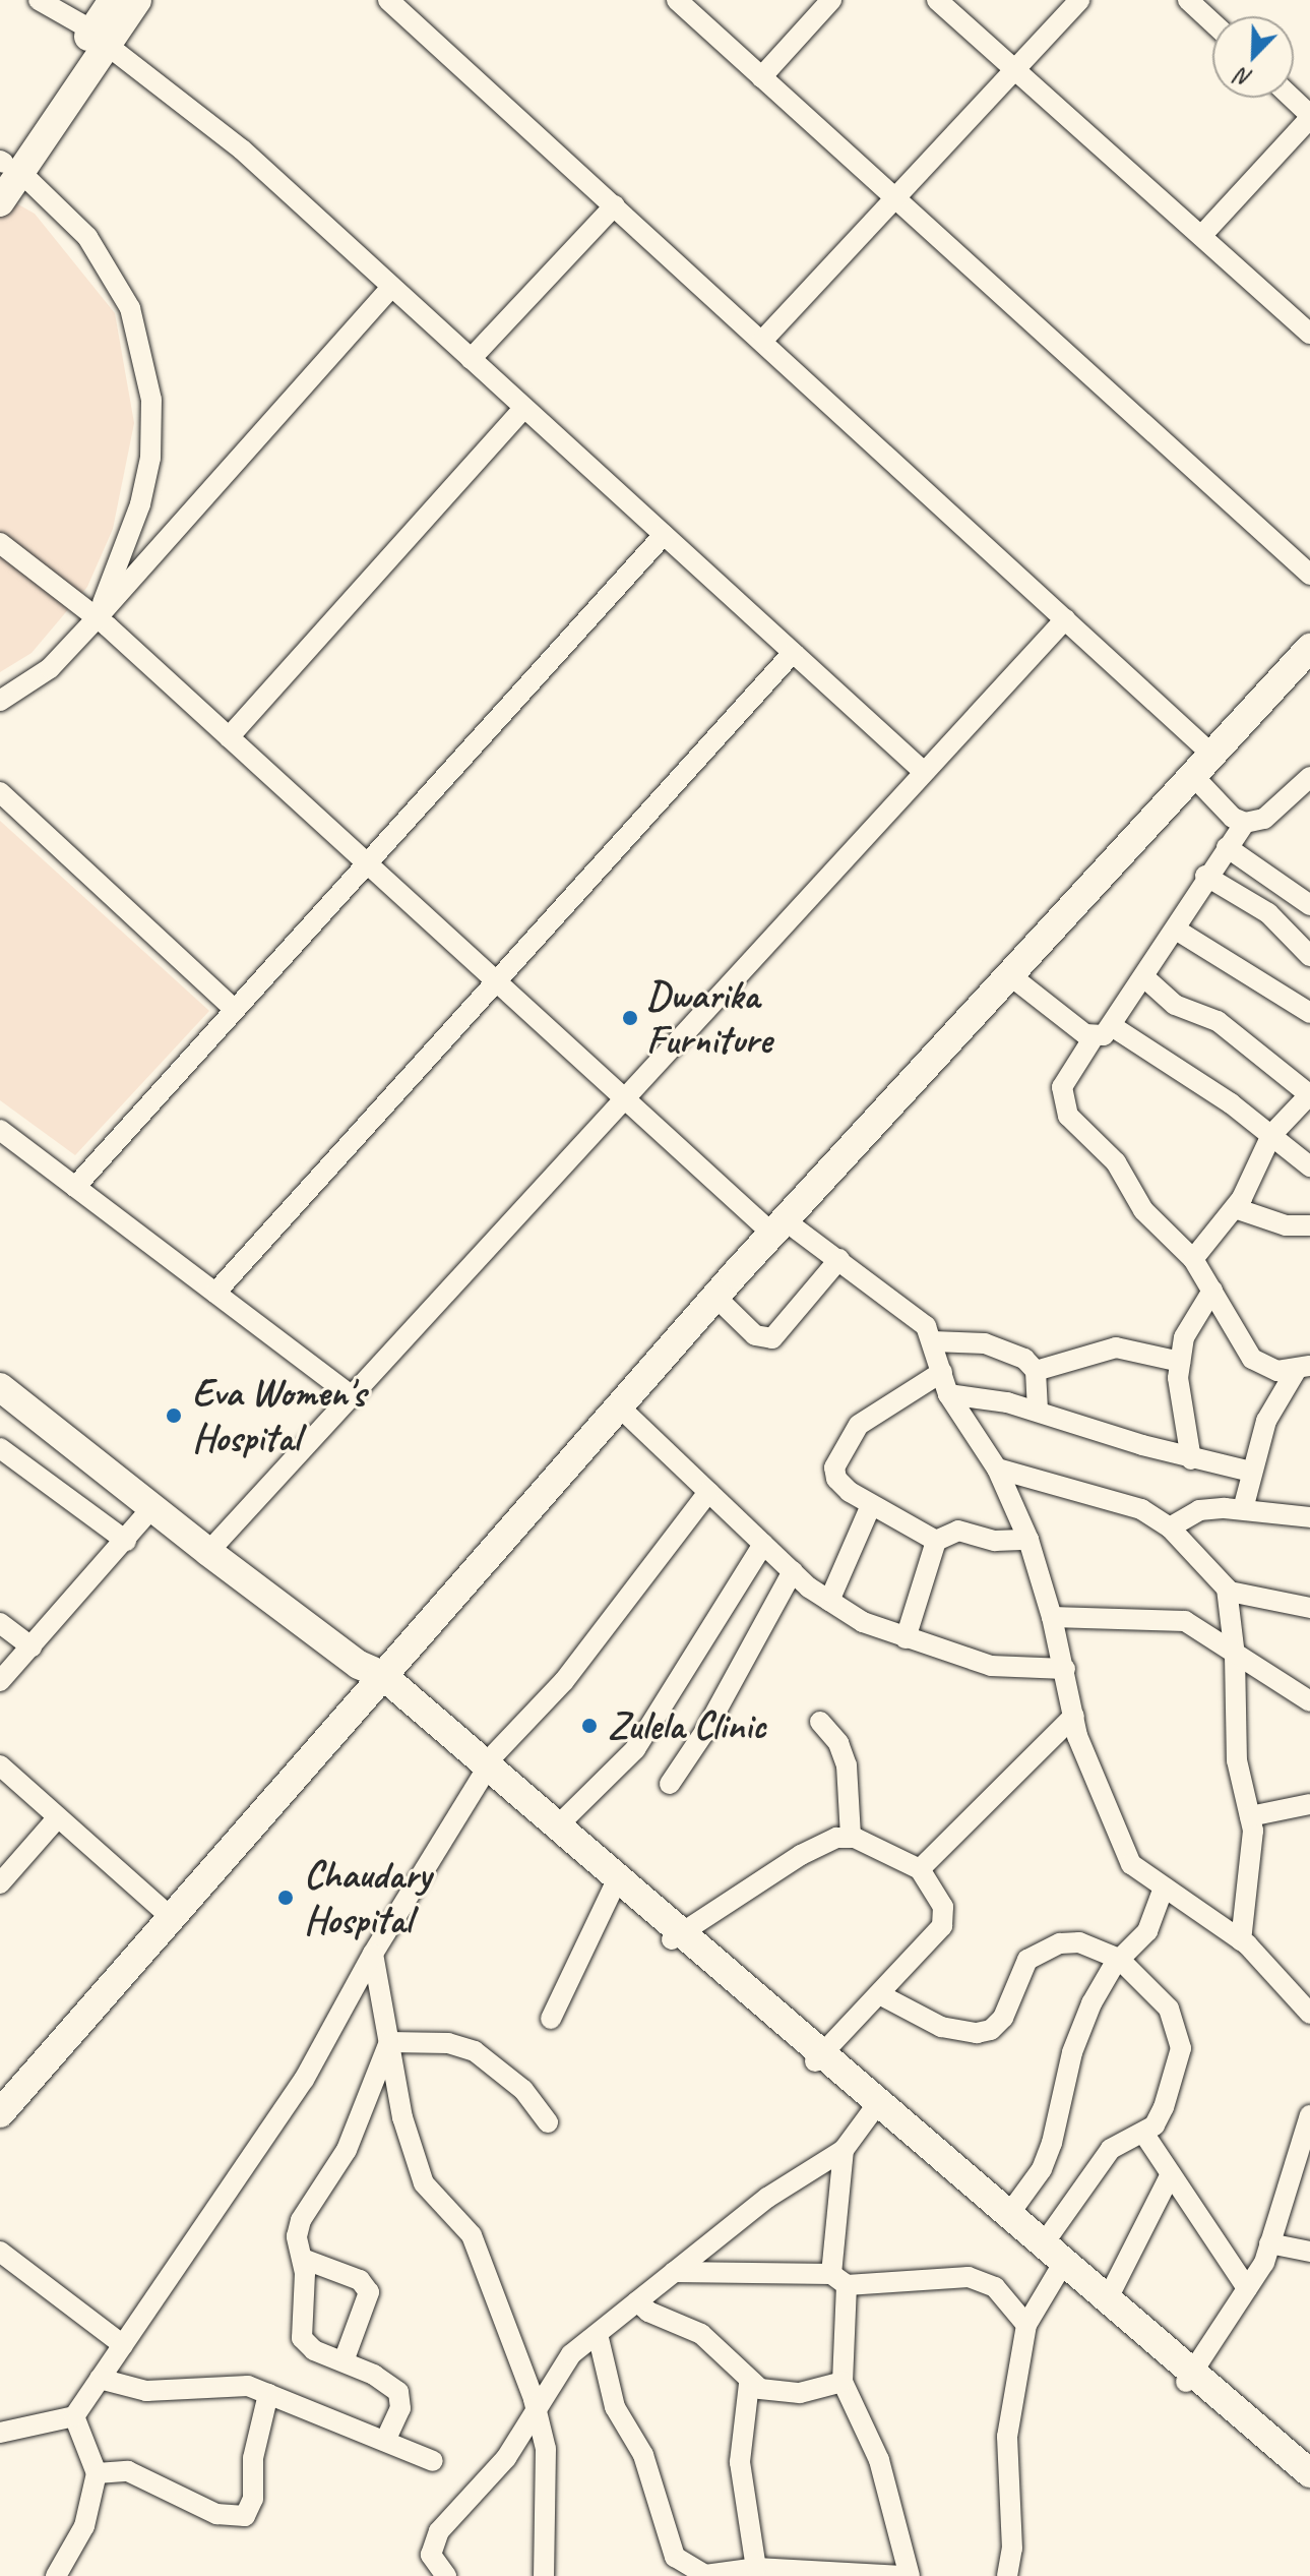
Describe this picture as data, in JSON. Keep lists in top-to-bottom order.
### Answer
{
  "places": [
    "Dwarika Furniture",
    "Eva Women's Hospital",
    "Zulela Clinic",
    "Chaudary Hospital"
  ],
  "north": "bottom left"
}
